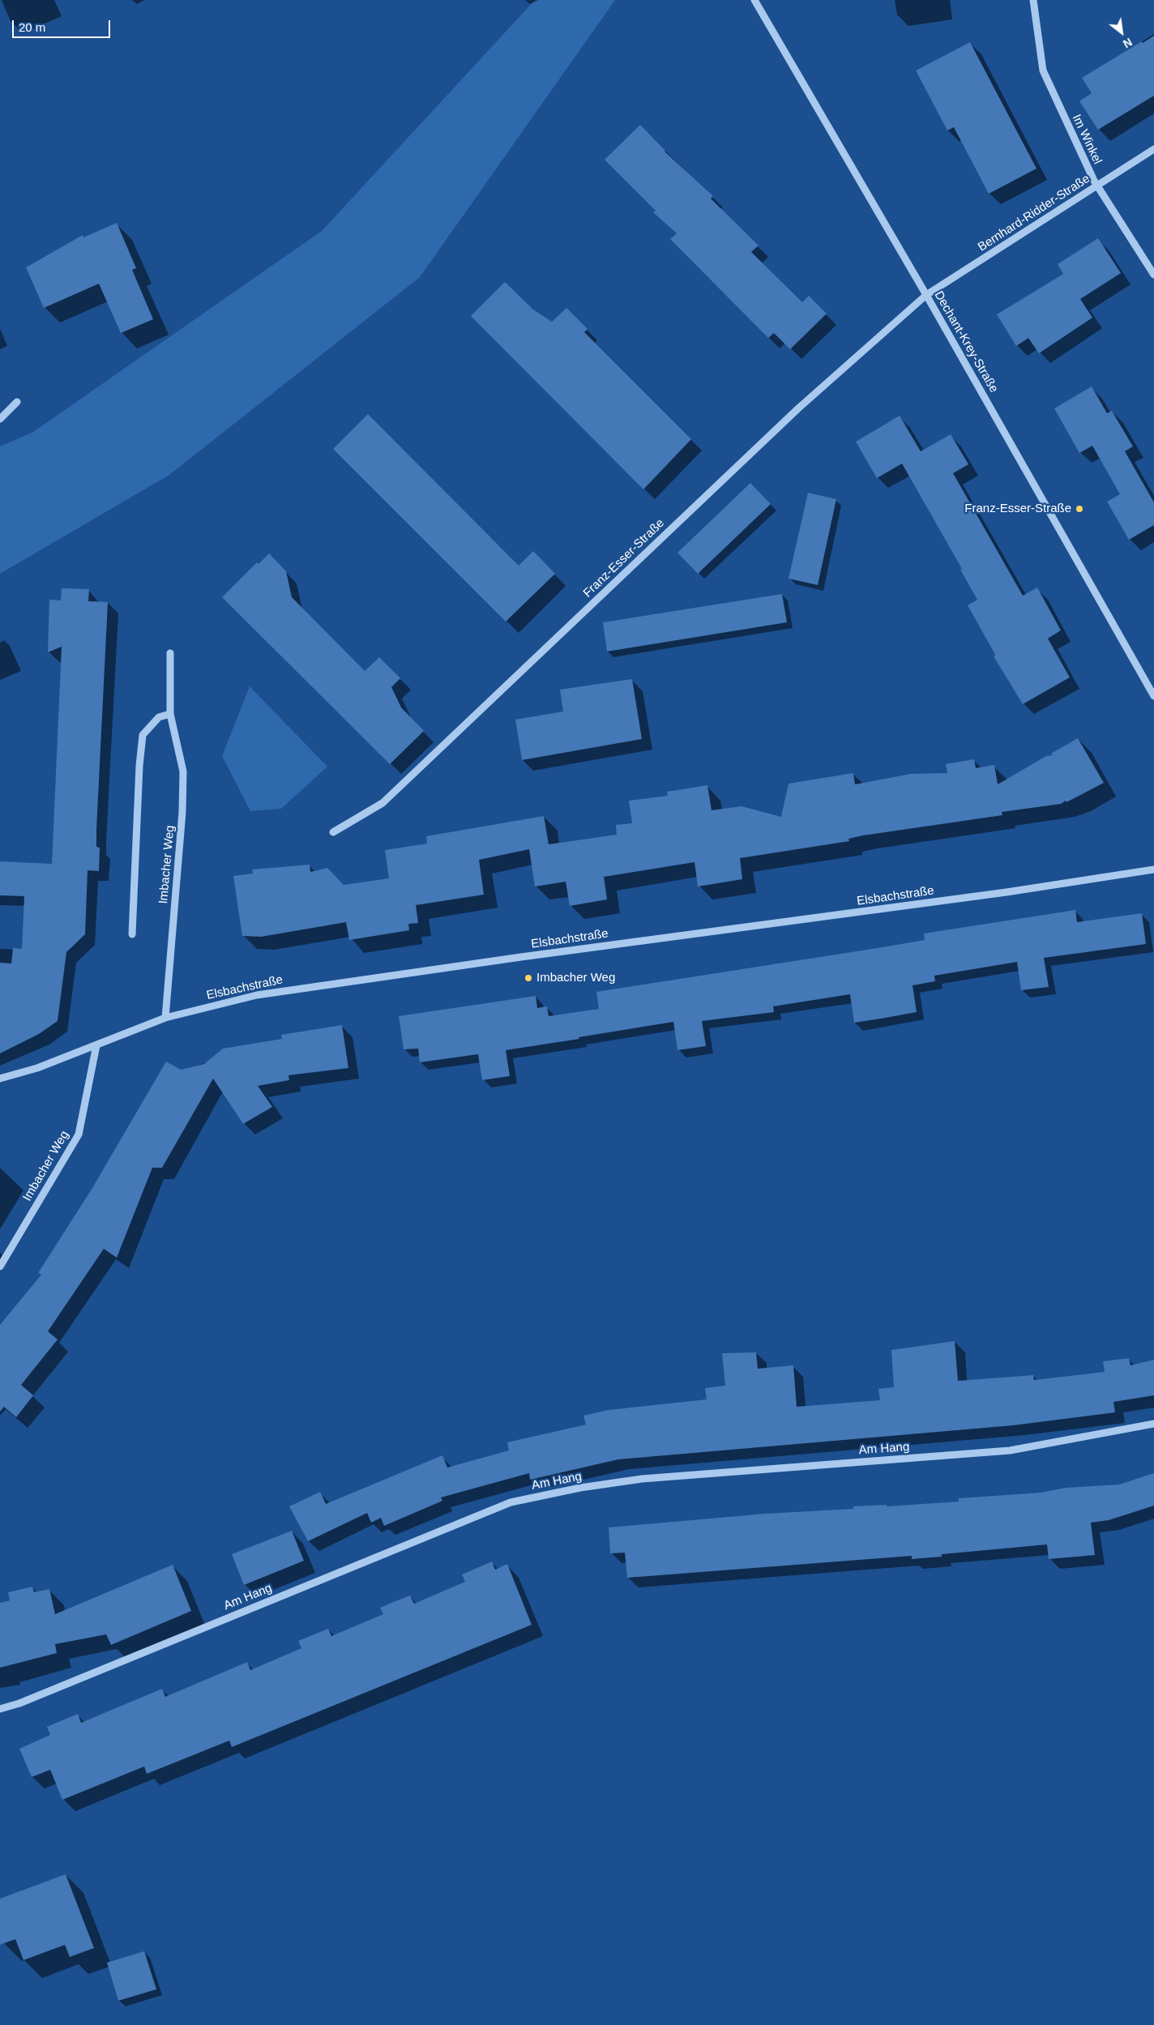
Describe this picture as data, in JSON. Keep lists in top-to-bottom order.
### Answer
{
  "streets": {
    "street": [
      "Im Winkel",
      "Bernhard-Ridder-Straße",
      "Dechant-Krey-Straße",
      "Franz-Esser-Straße",
      "Imbacher Weg",
      "Elsbachstraße",
      "Am Hang"
    ]
  },
  "crossings": [
    ["Im Winkel", "Bernhard-Ridder-Straße"],
    ["Bernhard-Ridder-Straße", "Dechant-Krey-Straße"],
    ["Bernhard-Ridder-Straße", "Franz-Esser-Straße"],
    ["Dechant-Krey-Straße", "Franz-Esser-Straße"],
    ["Imbacher Weg", "Elsbachstraße"]
  ],
  "places": ["Franz-Esser-Straße", "Imbacher Weg"],
  "scale_bar": "20 m",
  "north": "bottom right"
}
